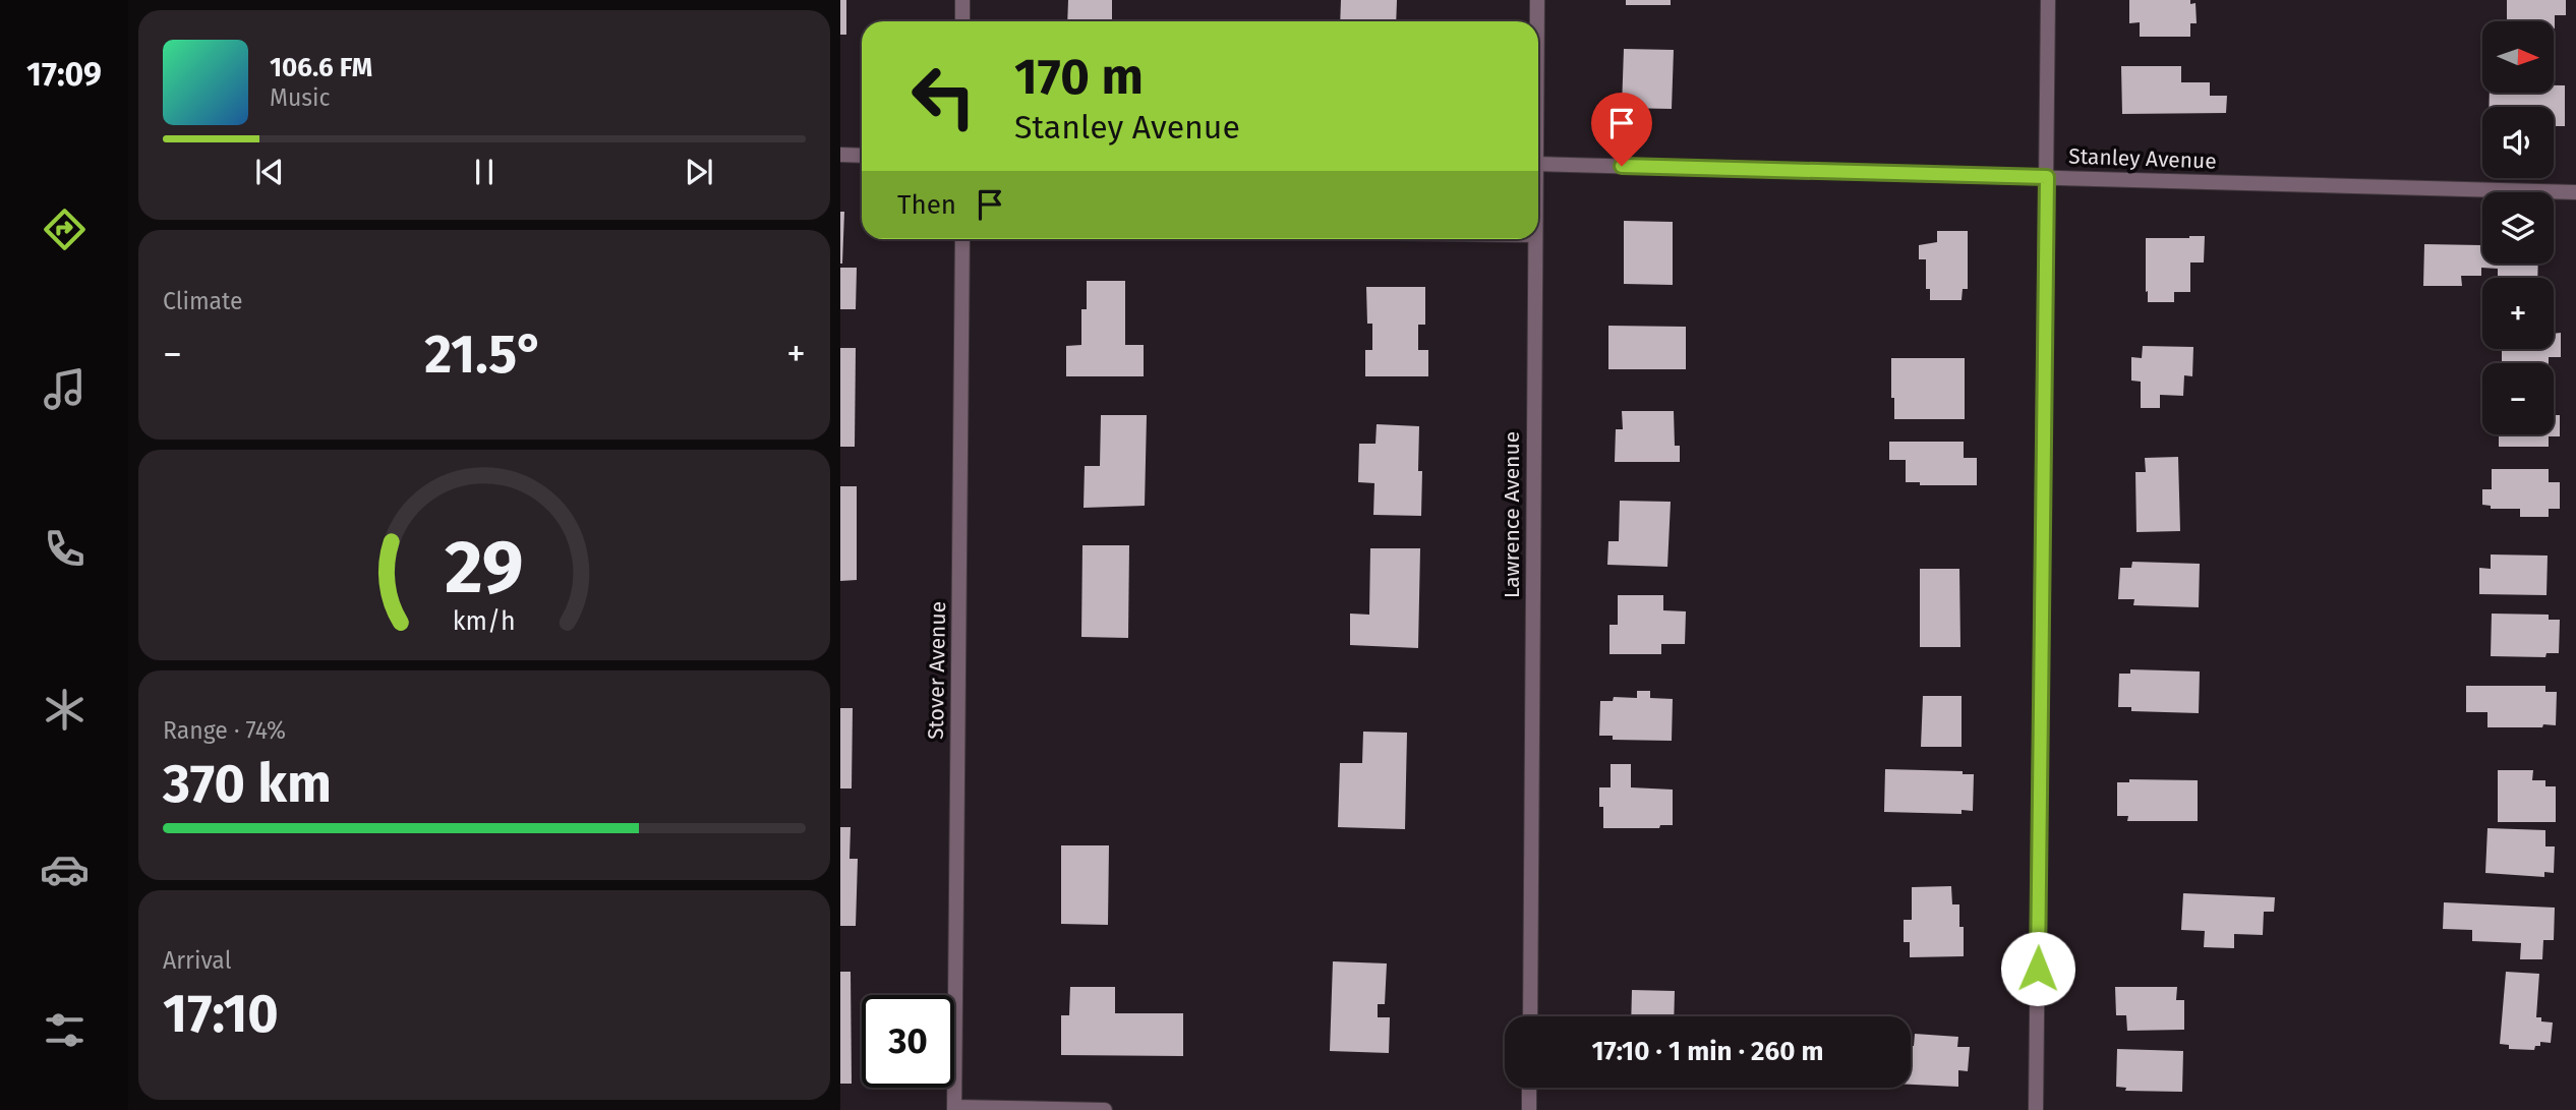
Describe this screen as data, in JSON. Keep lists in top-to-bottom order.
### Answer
{
  "streets": {
    "street": ["Stanley Avenue", "Lawrence Avenue", "Stover Avenue"]
  },
  "north": "right",
  "page": {
    "tabs": "17:09",
    "map_buttons": ["+", "−"],
    "turn": ["170 m", "Stanley Avenue"],
    "song": ["106.6 FM", "Music"],
    "then": "Then",
    "tile": [
      "Climate",
      ["Range · 74%", "370 km"],
      ["Arrival", "17:10"]
    ],
    "heat": ["−", "21.5°", "+"],
    "limit": "30",
    "trip": "17:10 · 1 min · 260 m",
    "gauge": ["29", "km/h"]
  }
}
